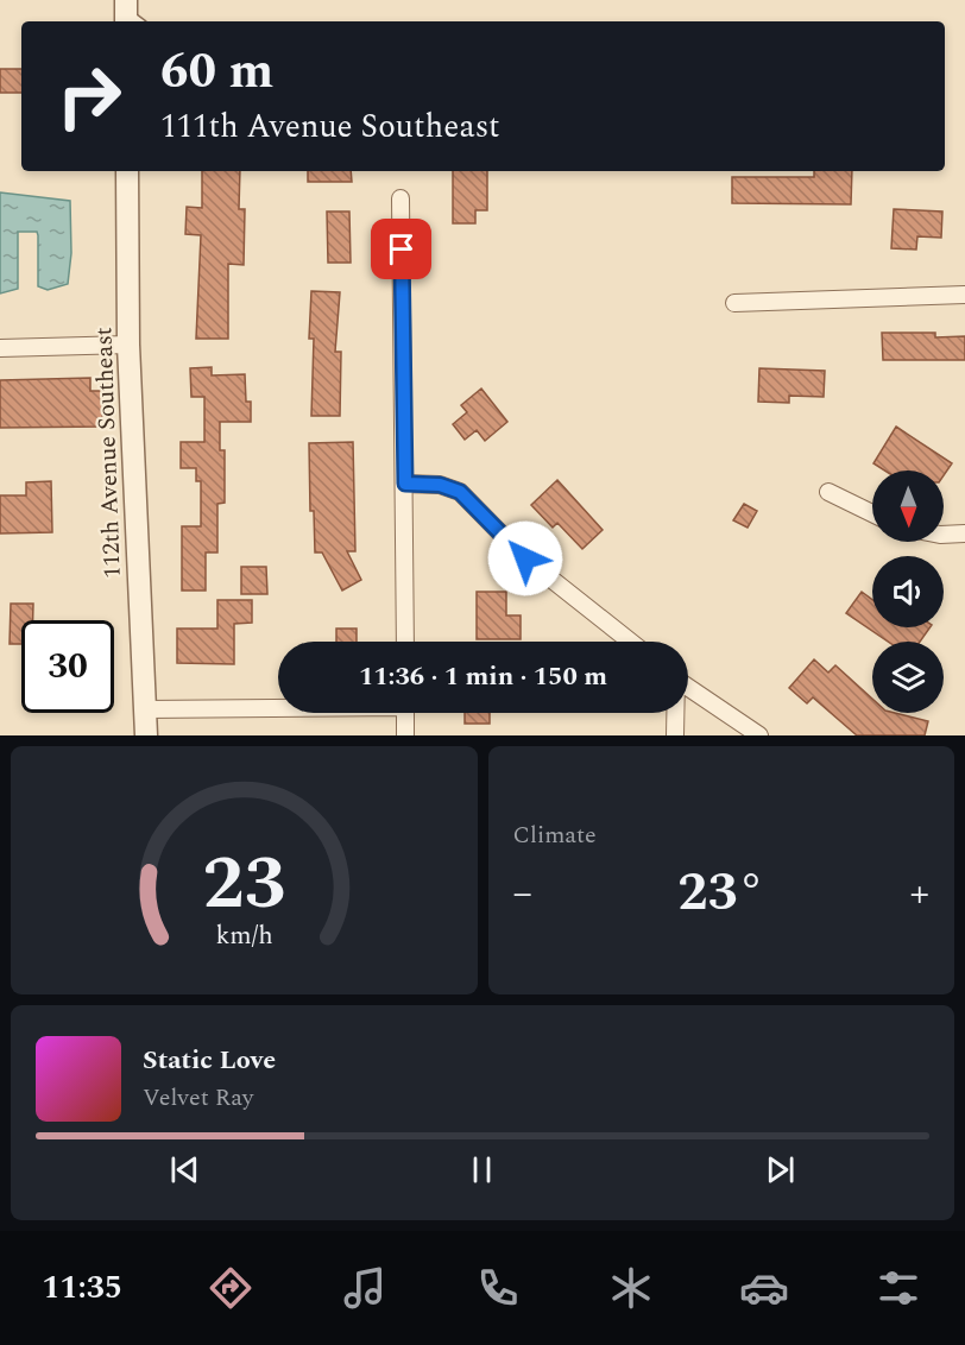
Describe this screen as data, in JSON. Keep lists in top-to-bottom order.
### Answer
{
  "streets": {
    "street": ["112th Avenue Southeast"]
  },
  "north": "bottom",
  "page": {
    "turn": ["60 m", "111th Avenue Southeast"],
    "limit": "30",
    "trip": "11:36 · 1 min · 150 m",
    "tile": "Climate",
    "heat": ["−", "23°", "+"],
    "song": ["Static Love", "Velvet Ray"],
    "tabs": "11:35",
    "gauge": ["23", "km/h"]
  }
}
